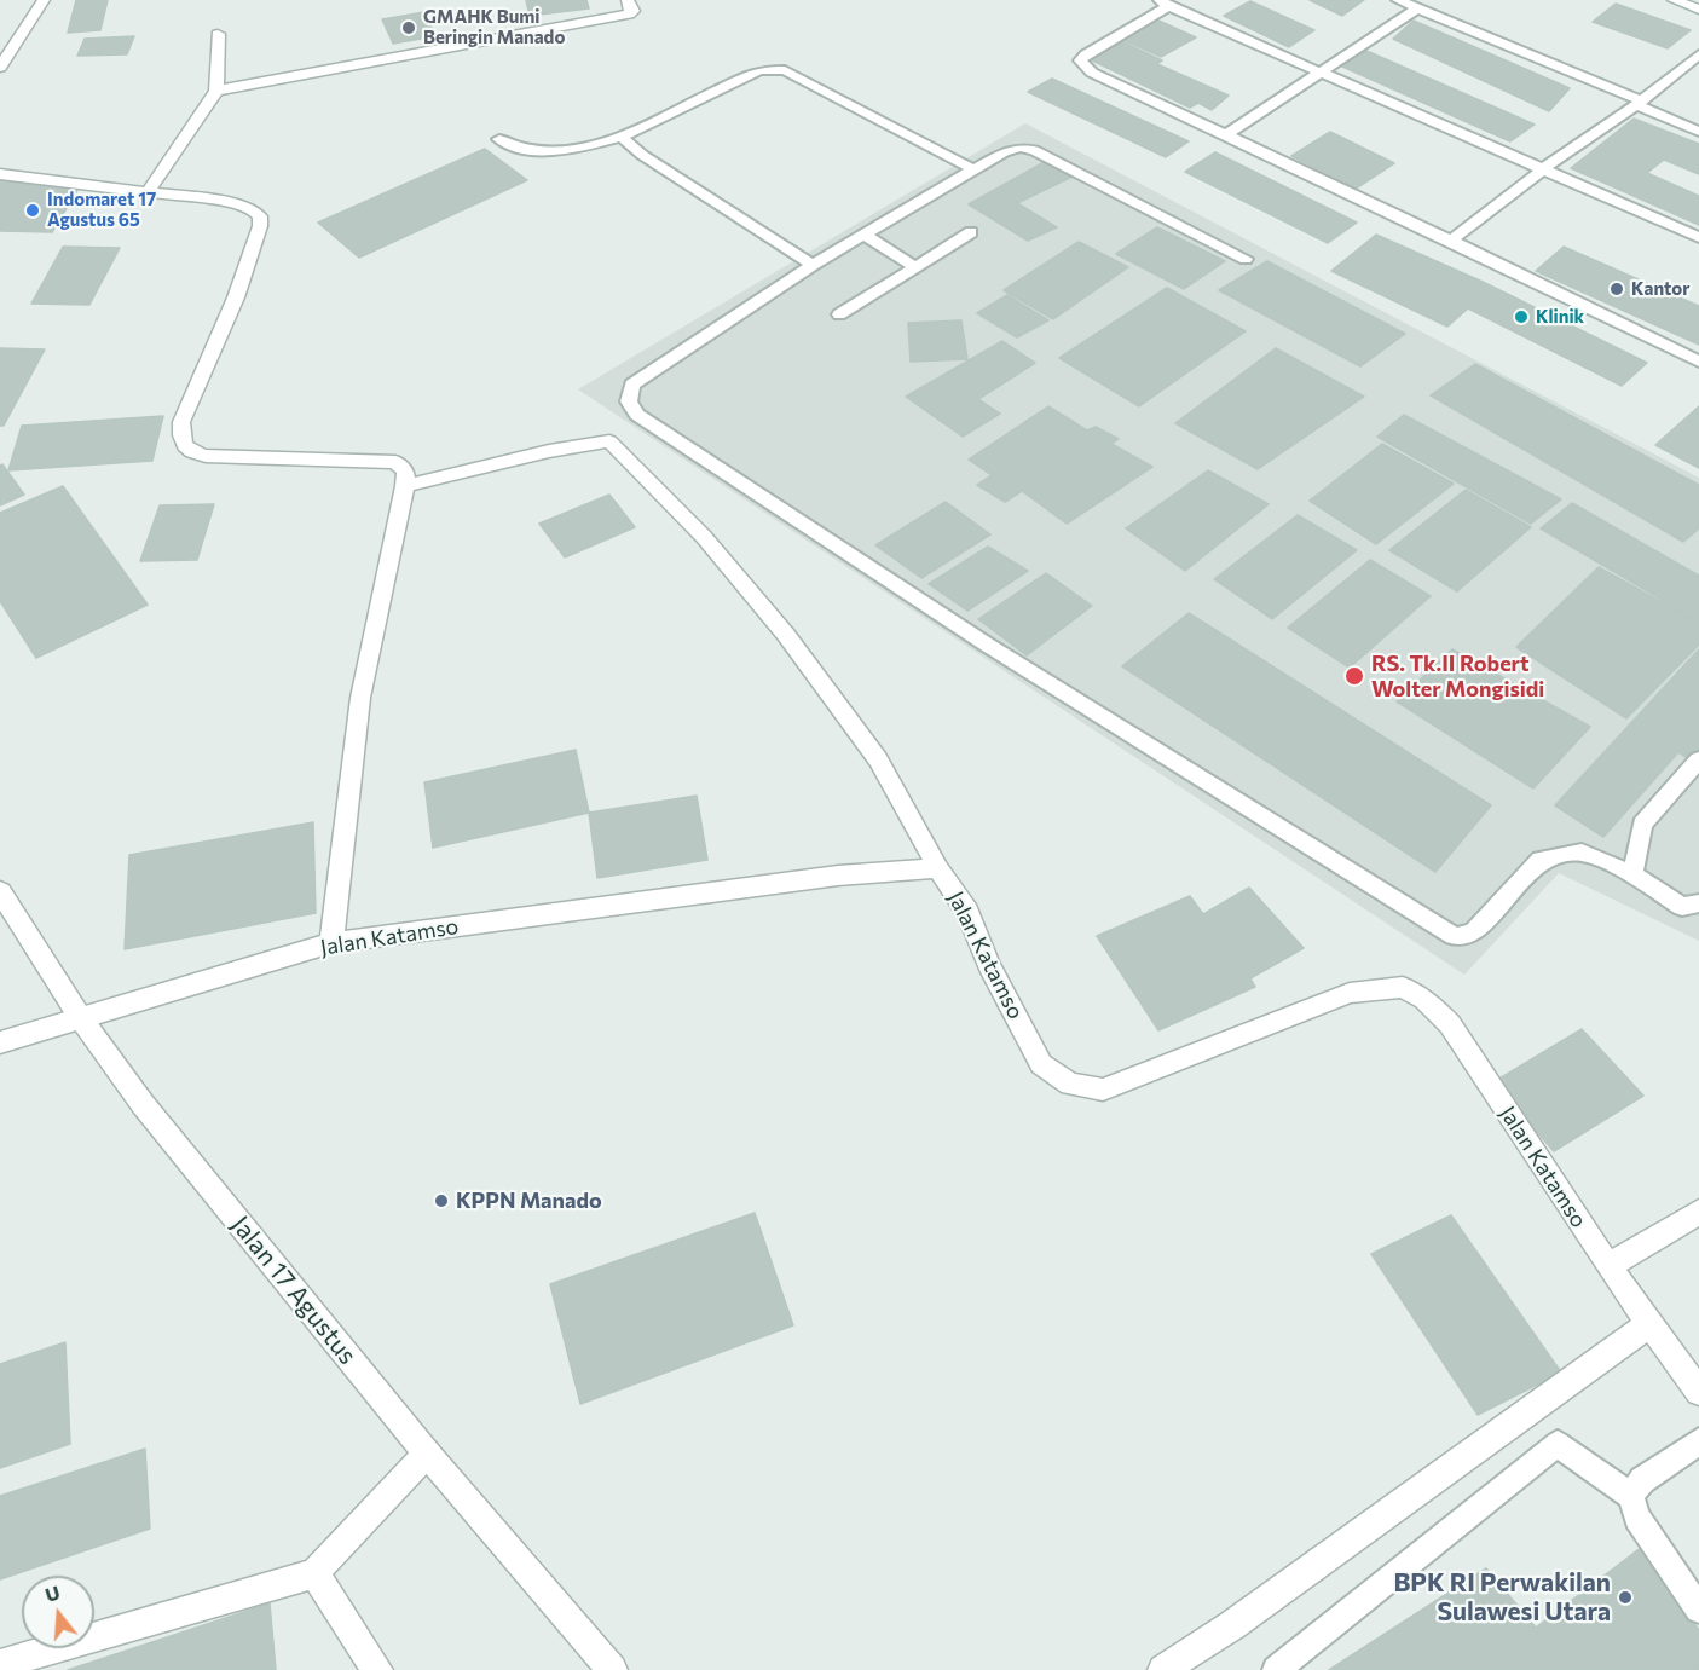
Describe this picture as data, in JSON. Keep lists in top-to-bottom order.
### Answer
{
  "streets": {
    "street": ["Jalan Katamso", "Jalan 17 Agustus"]
  },
  "crossings": [
    ["Jalan Katamso", "Jalan 17 Agustus"]
  ],
  "places": [
    "GMAHK Bumi Beringin Manado",
    "Indomaret 17 Agustus 65",
    "Kantor",
    "Klinik",
    "RS. Tk.II Robert Wolter Mongisidi",
    "KPPN Manado",
    "BPK RI Perwakilan Sulawesi Utara"
  ],
  "north": "top"
}
